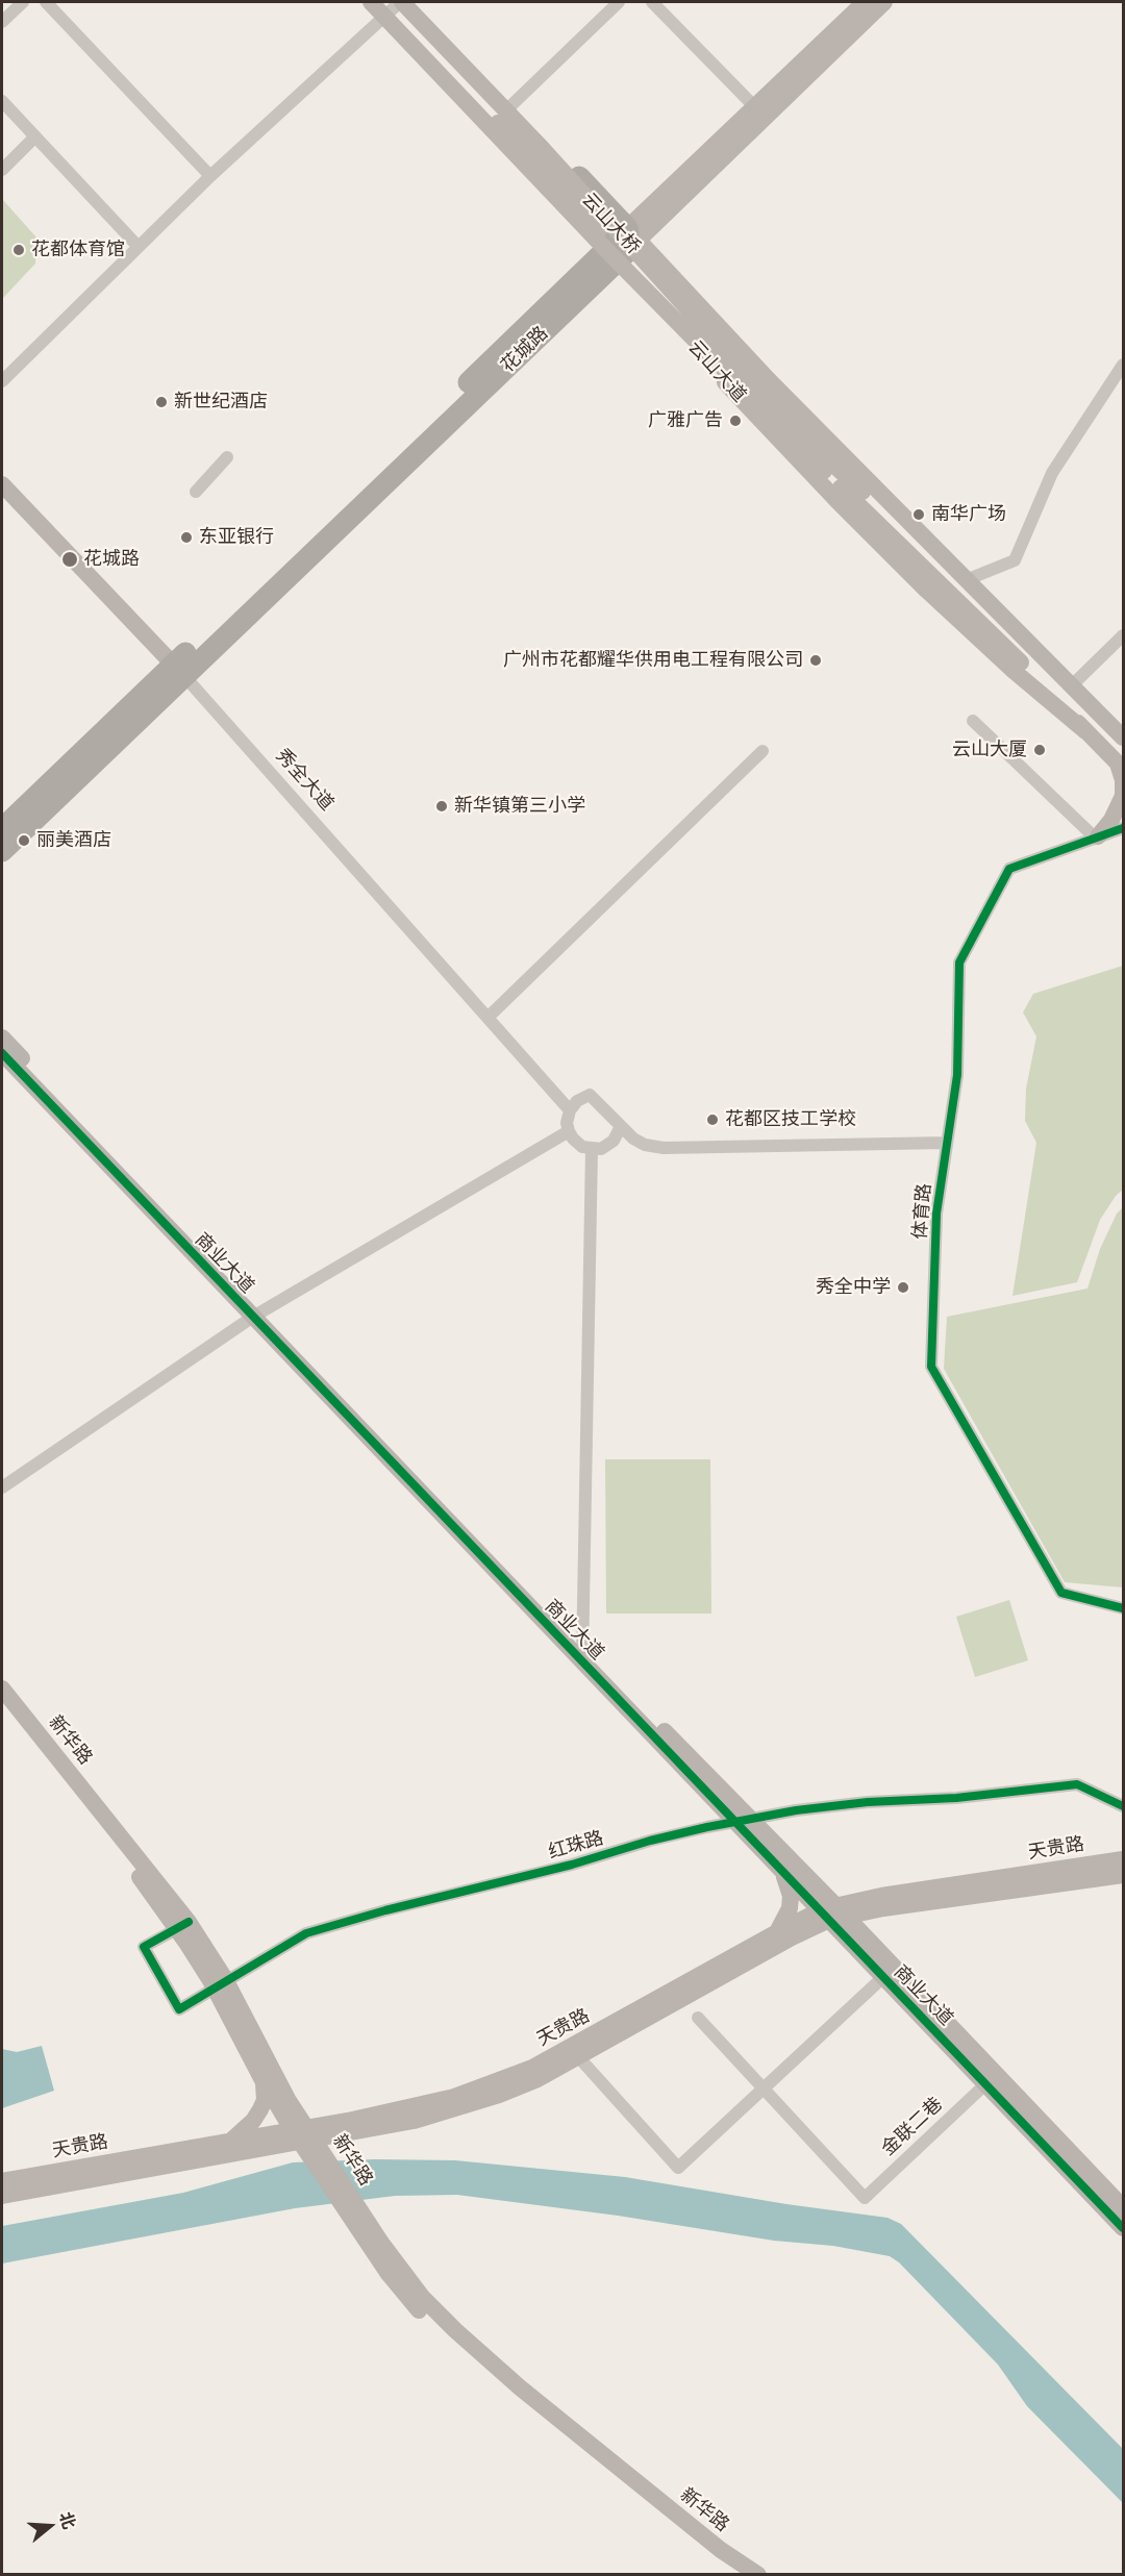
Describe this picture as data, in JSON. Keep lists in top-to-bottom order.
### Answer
{
  "streets": {
    "highway": ["花城路", "云山大道"],
    "main road": [
      "云山大桥",
      "秀全大道",
      "商业大道",
      "新华路",
      "天贵路"
    ],
    "street": ["体育路", "红珠路", "金联二巷"]
  },
  "crossings": [
    ["云山大桥", "云山大道"],
    ["花城路", "云山大道"],
    ["花城路", "秀全大道"],
    ["商业大道", "红珠路"],
    ["商业大道", "天贵路"],
    ["商业大道", "金联二巷"],
    ["新华路", "红珠路"],
    ["新华路", "天贵路"]
  ],
  "places": [
    "花都体育馆",
    "新世纪酒店",
    "广雅广告",
    "南华广场",
    "东亚银行",
    "花城路",
    "广州市花都耀华供用电工程有限公司",
    "云山大厦",
    "新华镇第三小学",
    "丽美酒店",
    "花都区技工学校",
    "秀全中学"
  ],
  "north": "right"
}
